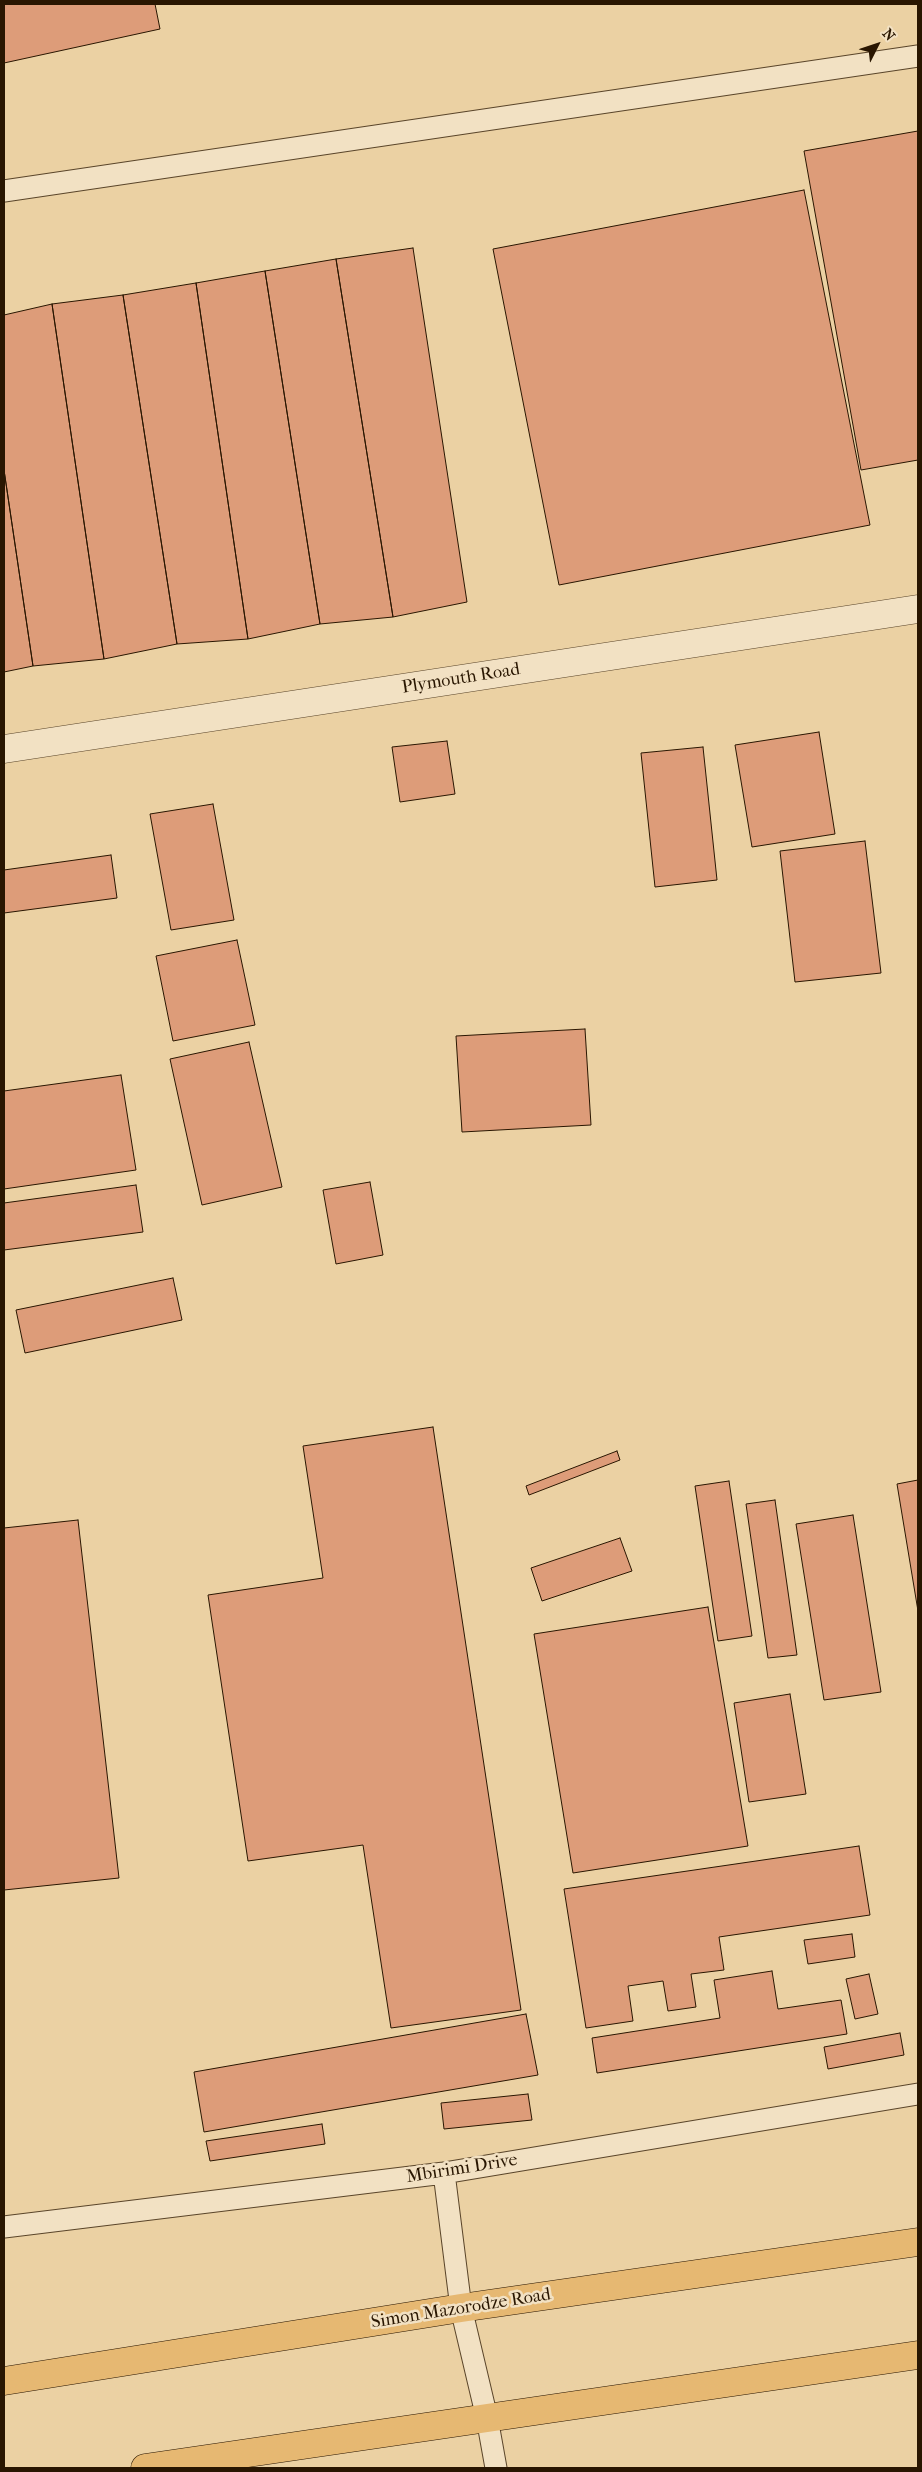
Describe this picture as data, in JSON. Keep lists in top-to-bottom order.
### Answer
{
  "streets": {
    "highway": ["Simon Mazorodze Road"],
    "street": ["Plymouth Road"],
    "lane": ["Mbirimi Drive"]
  },
  "north": "top right"
}
